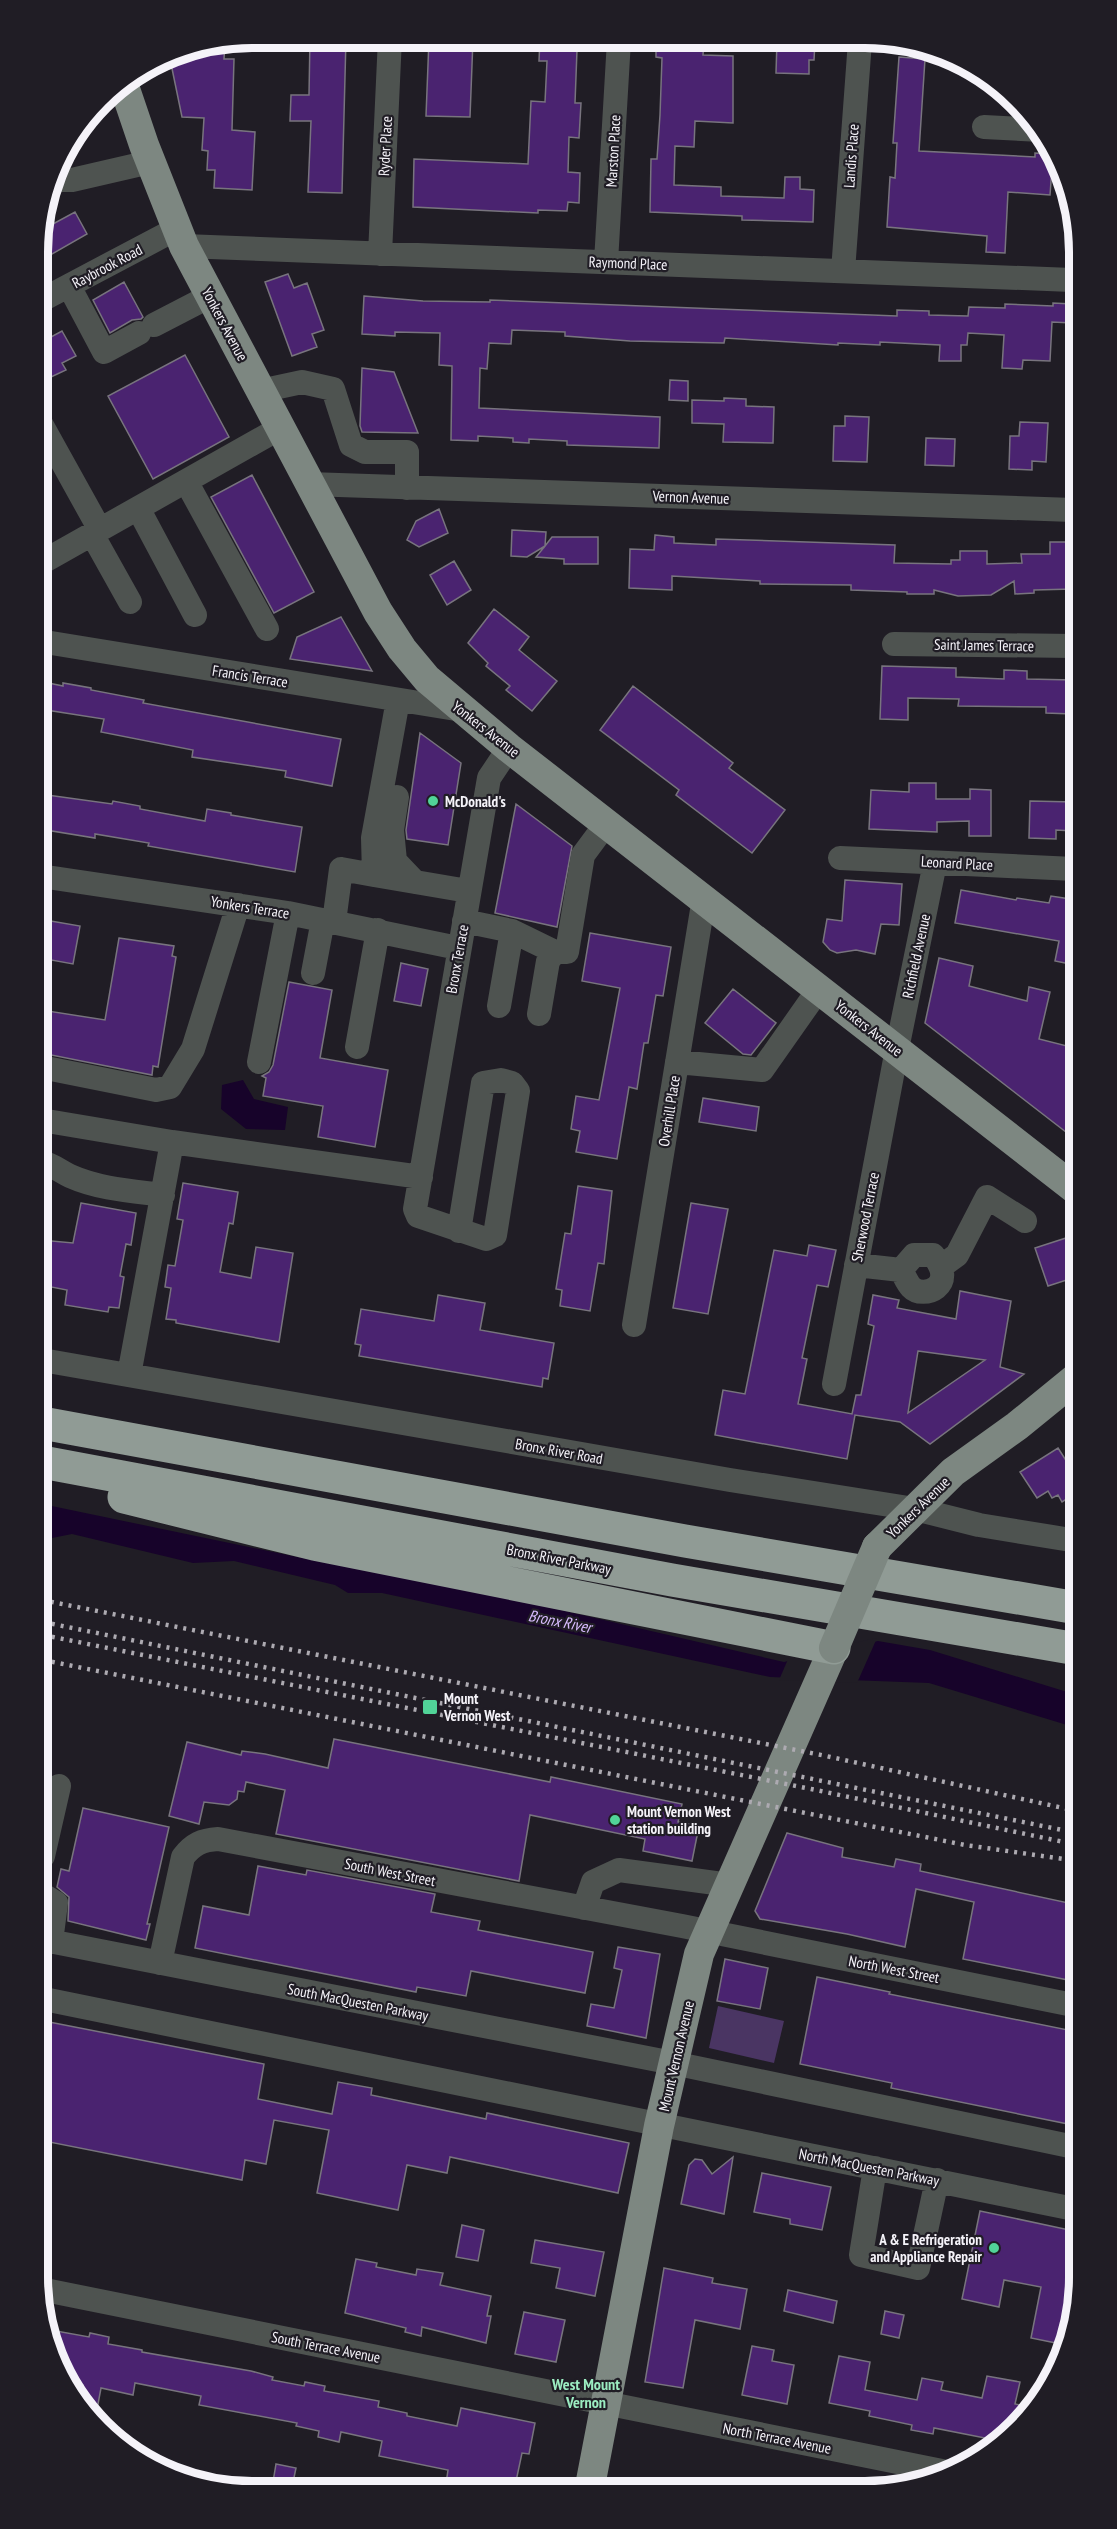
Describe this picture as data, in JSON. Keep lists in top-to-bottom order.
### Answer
{
  "streets": {
    "highway": ["Bronx River Parkway"],
    "main road": ["Yonkers Avenue", "Mount Vernon Avenue"],
    "street": [
      "Ryder Place",
      "Marston Place",
      "Landis Place",
      "Raymond Place",
      "Raybrook Road",
      "Vernon Avenue",
      "Saint James Terrace",
      "Francis Terrace",
      "Leonard Place",
      "Yonkers Terrace",
      "Richfield Avenue",
      "Bronx Terrace",
      "Overhill Place",
      "Sherwood Terrace",
      "Bronx River Road",
      "South West Street",
      "North West Street",
      "South MacQuesten Parkway",
      "North MacQuesten Parkway",
      "South Terrace Avenue",
      "North Terrace Avenue"
    ]
  },
  "crossings": [
    ["Ryder Place", "Raymond Place"],
    ["Marston Place", "Raymond Place"],
    ["Landis Place", "Raymond Place"],
    ["Raymond Place", "Raybrook Road"],
    ["Raymond Place", "Yonkers Avenue"],
    ["Raybrook Road", "Yonkers Avenue"],
    ["Yonkers Avenue", "Vernon Avenue"],
    ["Yonkers Avenue", "Francis Terrace"],
    ["Yonkers Avenue", "Richfield Avenue"],
    ["Yonkers Avenue", "Bronx Terrace"],
    ["Yonkers Avenue", "Overhill Place"],
    ["Yonkers Avenue", "Sherwood Terrace"],
    ["Yonkers Avenue", "Bronx River Road"],
    ["Yonkers Avenue", "Mount Vernon Avenue"],
    ["Leonard Place", "Richfield Avenue"],
    ["Yonkers Terrace", "Bronx Terrace"],
    ["Richfield Avenue", "Sherwood Terrace"],
    ["South West Street", "North West Street"],
    ["South West Street", "South MacQuesten Parkway"],
    ["South West Street", "Mount Vernon Avenue"],
    ["North West Street", "Mount Vernon Avenue"],
    ["South MacQuesten Parkway", "Mount Vernon Avenue"],
    ["Mount Vernon Avenue", "North MacQuesten Parkway"],
    ["Mount Vernon Avenue", "South Terrace Avenue"],
    ["Mount Vernon Avenue", "North Terrace Avenue"],
    ["South Terrace Avenue", "North Terrace Avenue"]
  ],
  "districts": ["West Mount Vernon"],
  "water": ["Bronx River"],
  "places": {
    "other": ["McDonald's", "Mount Vernon West station building", "A & E Refrigeration and Appliance Repair"],
    "transit": ["Mount Vernon West"]
  }
}
